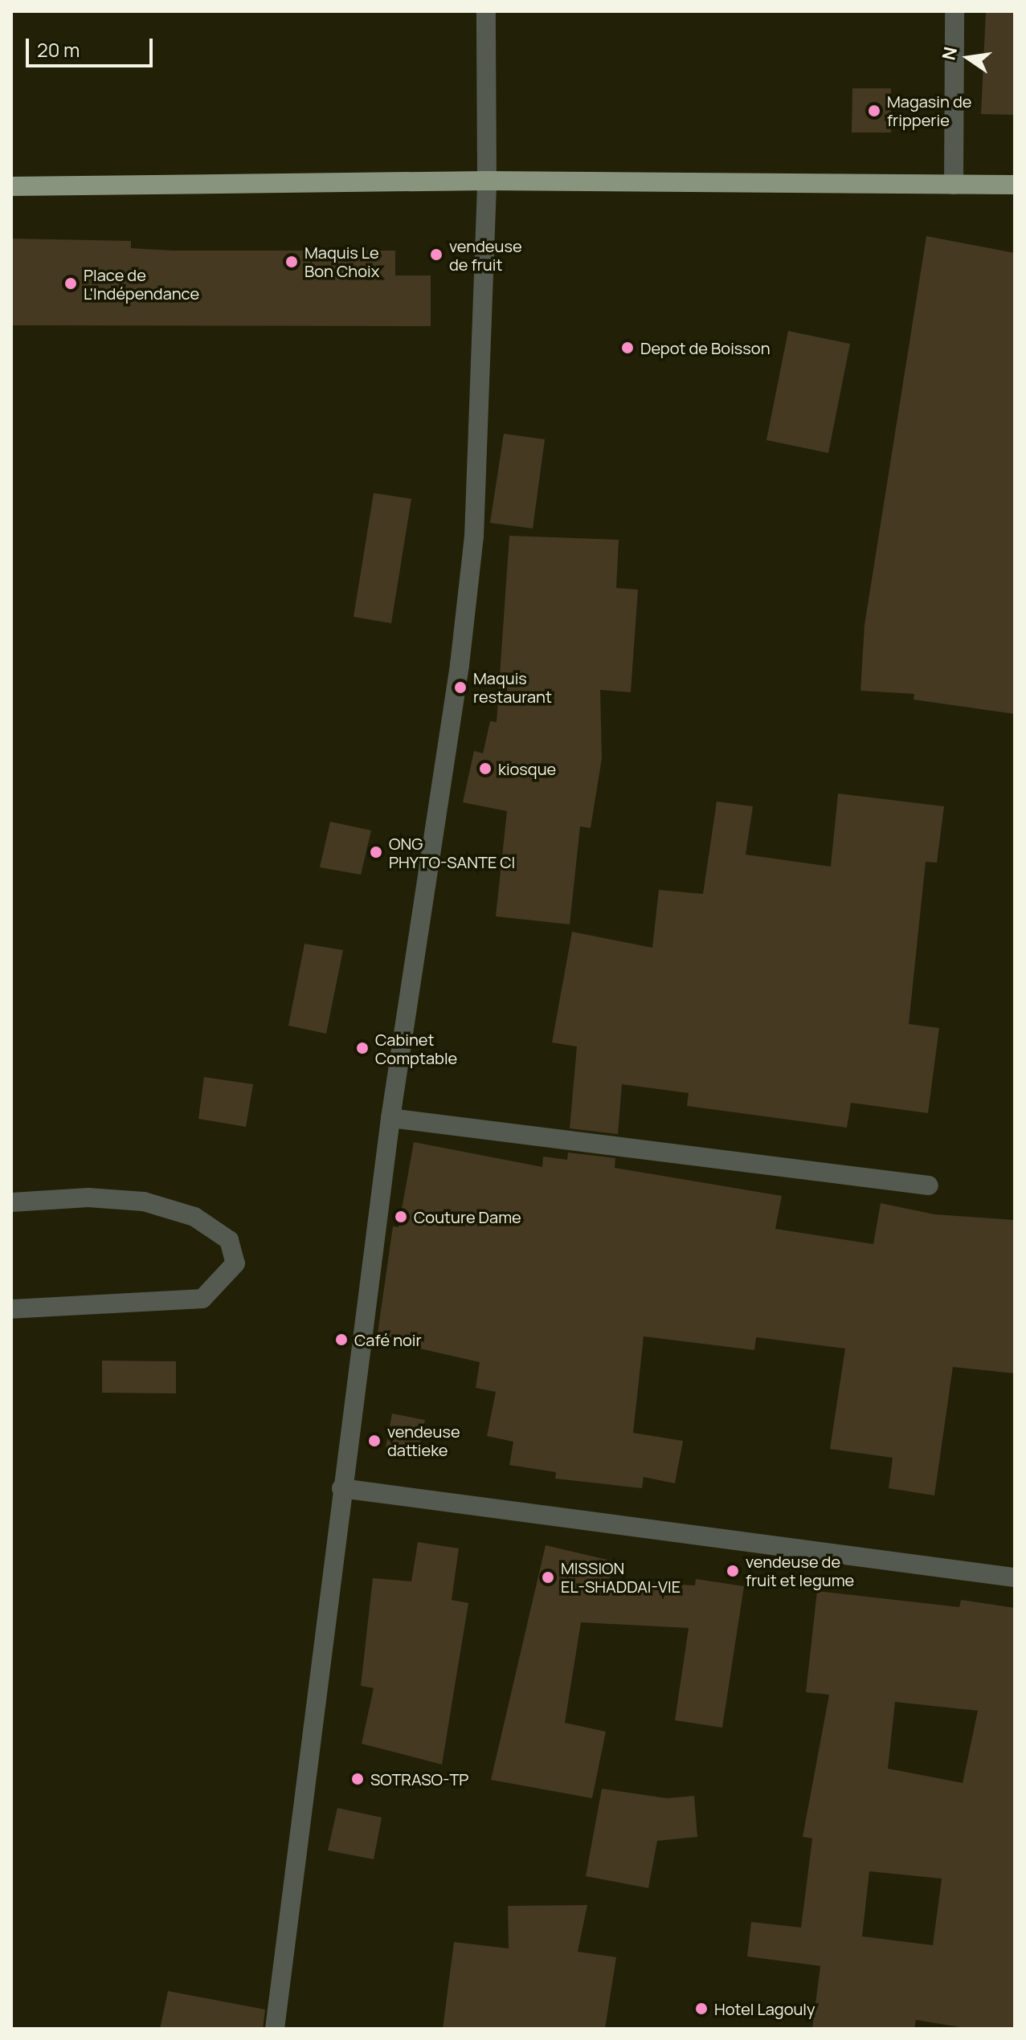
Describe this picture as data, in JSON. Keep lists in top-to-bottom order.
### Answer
{
  "places": [
    "Magasin de fripperie",
    "vendeuse de fruit",
    "Maquis Le Bon Choix",
    "Place de L'Indépendance",
    "Depot de Boisson",
    "Maquis restaurant",
    "kiosque",
    "ONG PHYTO-SANTE CI",
    "Cabinet Comptable",
    "Couture Dame",
    "Café noir",
    "vendeuse dattieke",
    "vendeuse de fruit et legume",
    "MISSION EL-SHADDAI-VIE",
    "SOTRASO-TP",
    "Hotel Lagouly"
  ],
  "scale_bar": "20 m",
  "north": "left"
}
